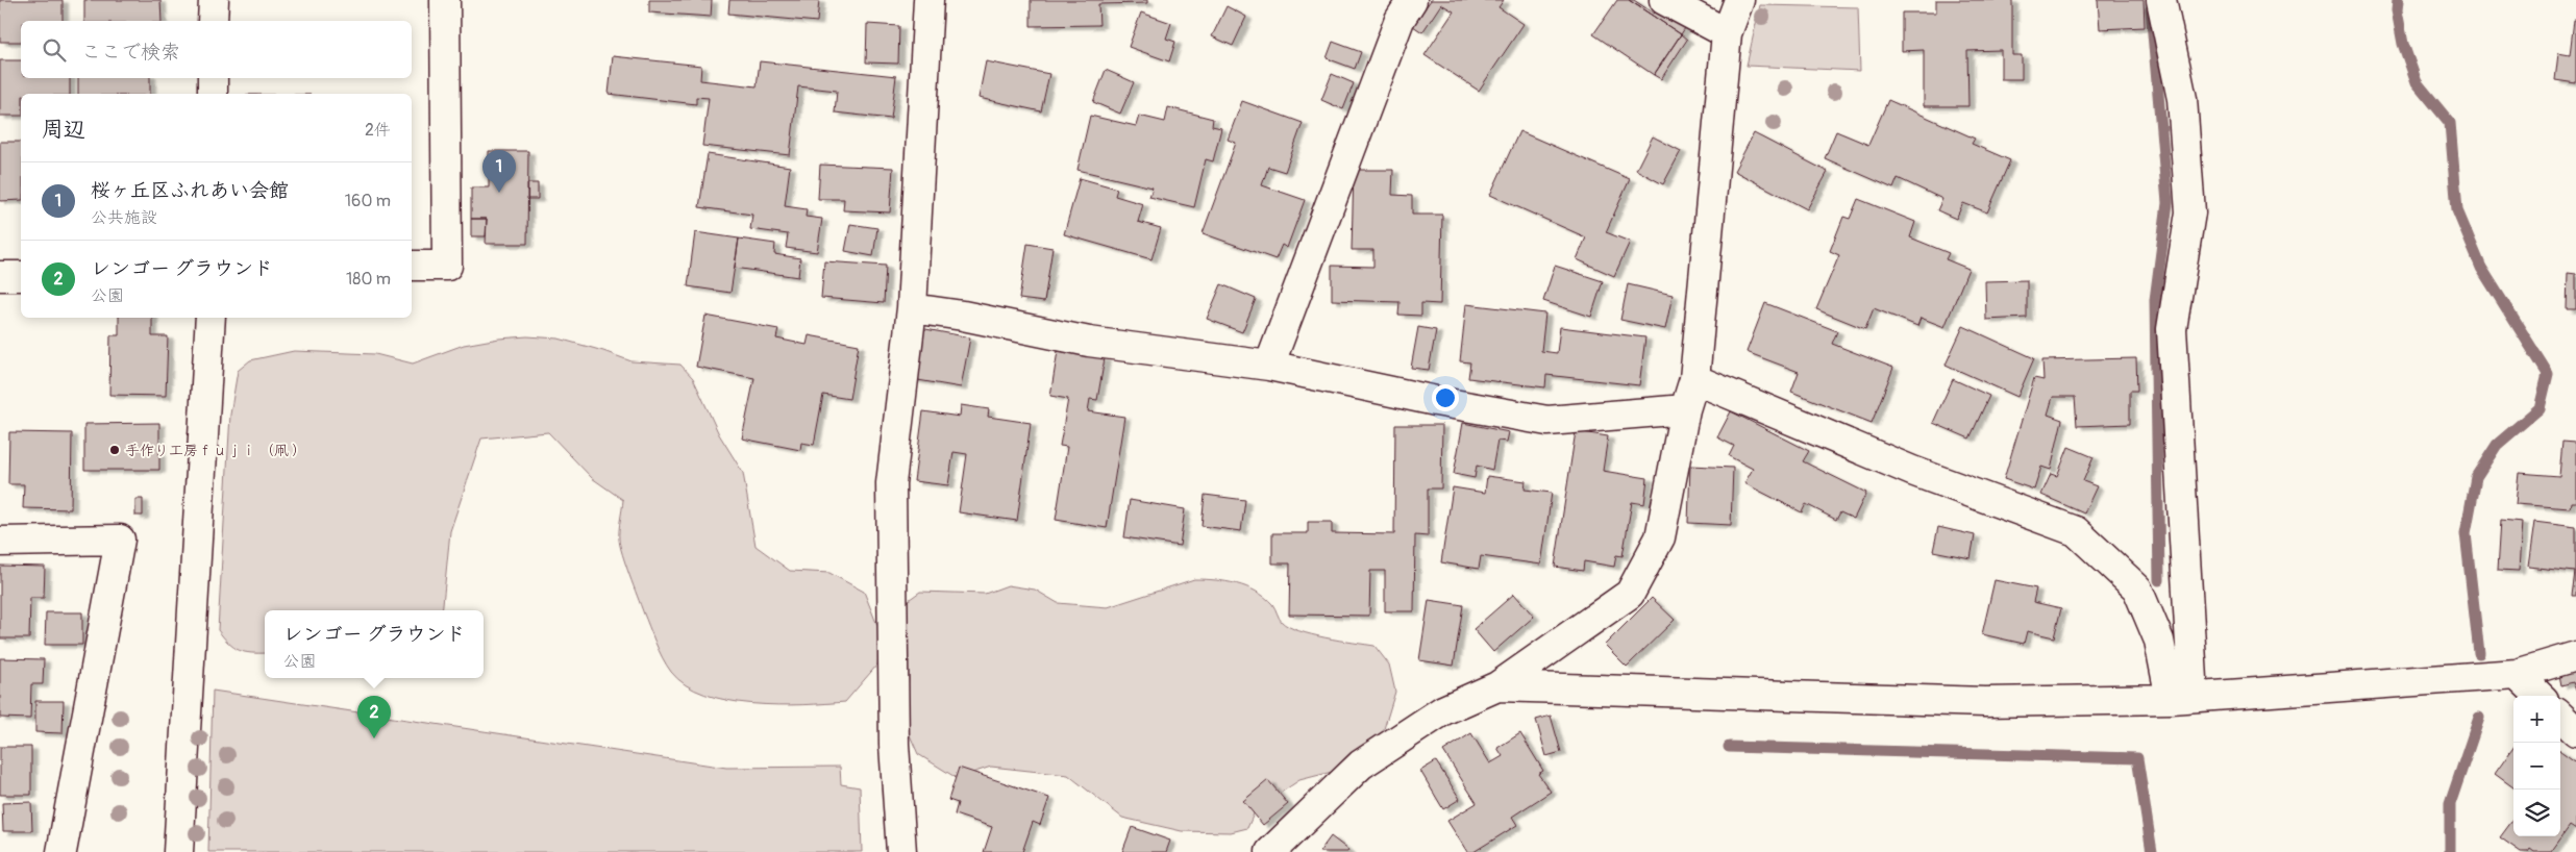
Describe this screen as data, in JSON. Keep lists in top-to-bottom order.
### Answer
{
  "places": ["手作り工房ｆｕｊｉ （凧 ）"],
  "page": {
    "search": "ここで検索",
    "heading": ["周辺", "2件"],
    "pins": ["1", "2"],
    "list": [
      {
        "mark": "1",
        "name": "桜ヶ丘区ふれあい会館",
        "note": "公共施設",
        "value": "160 m"
      },
      {
        "mark": "2",
        "name": "レンゴー グラウンド",
        "note": "公園",
        "value": "180 m"
      }
    ],
    "popup": ["レンゴー グラウンド", "公園"],
    "map_buttons": ["+", "−"]
  }
}
